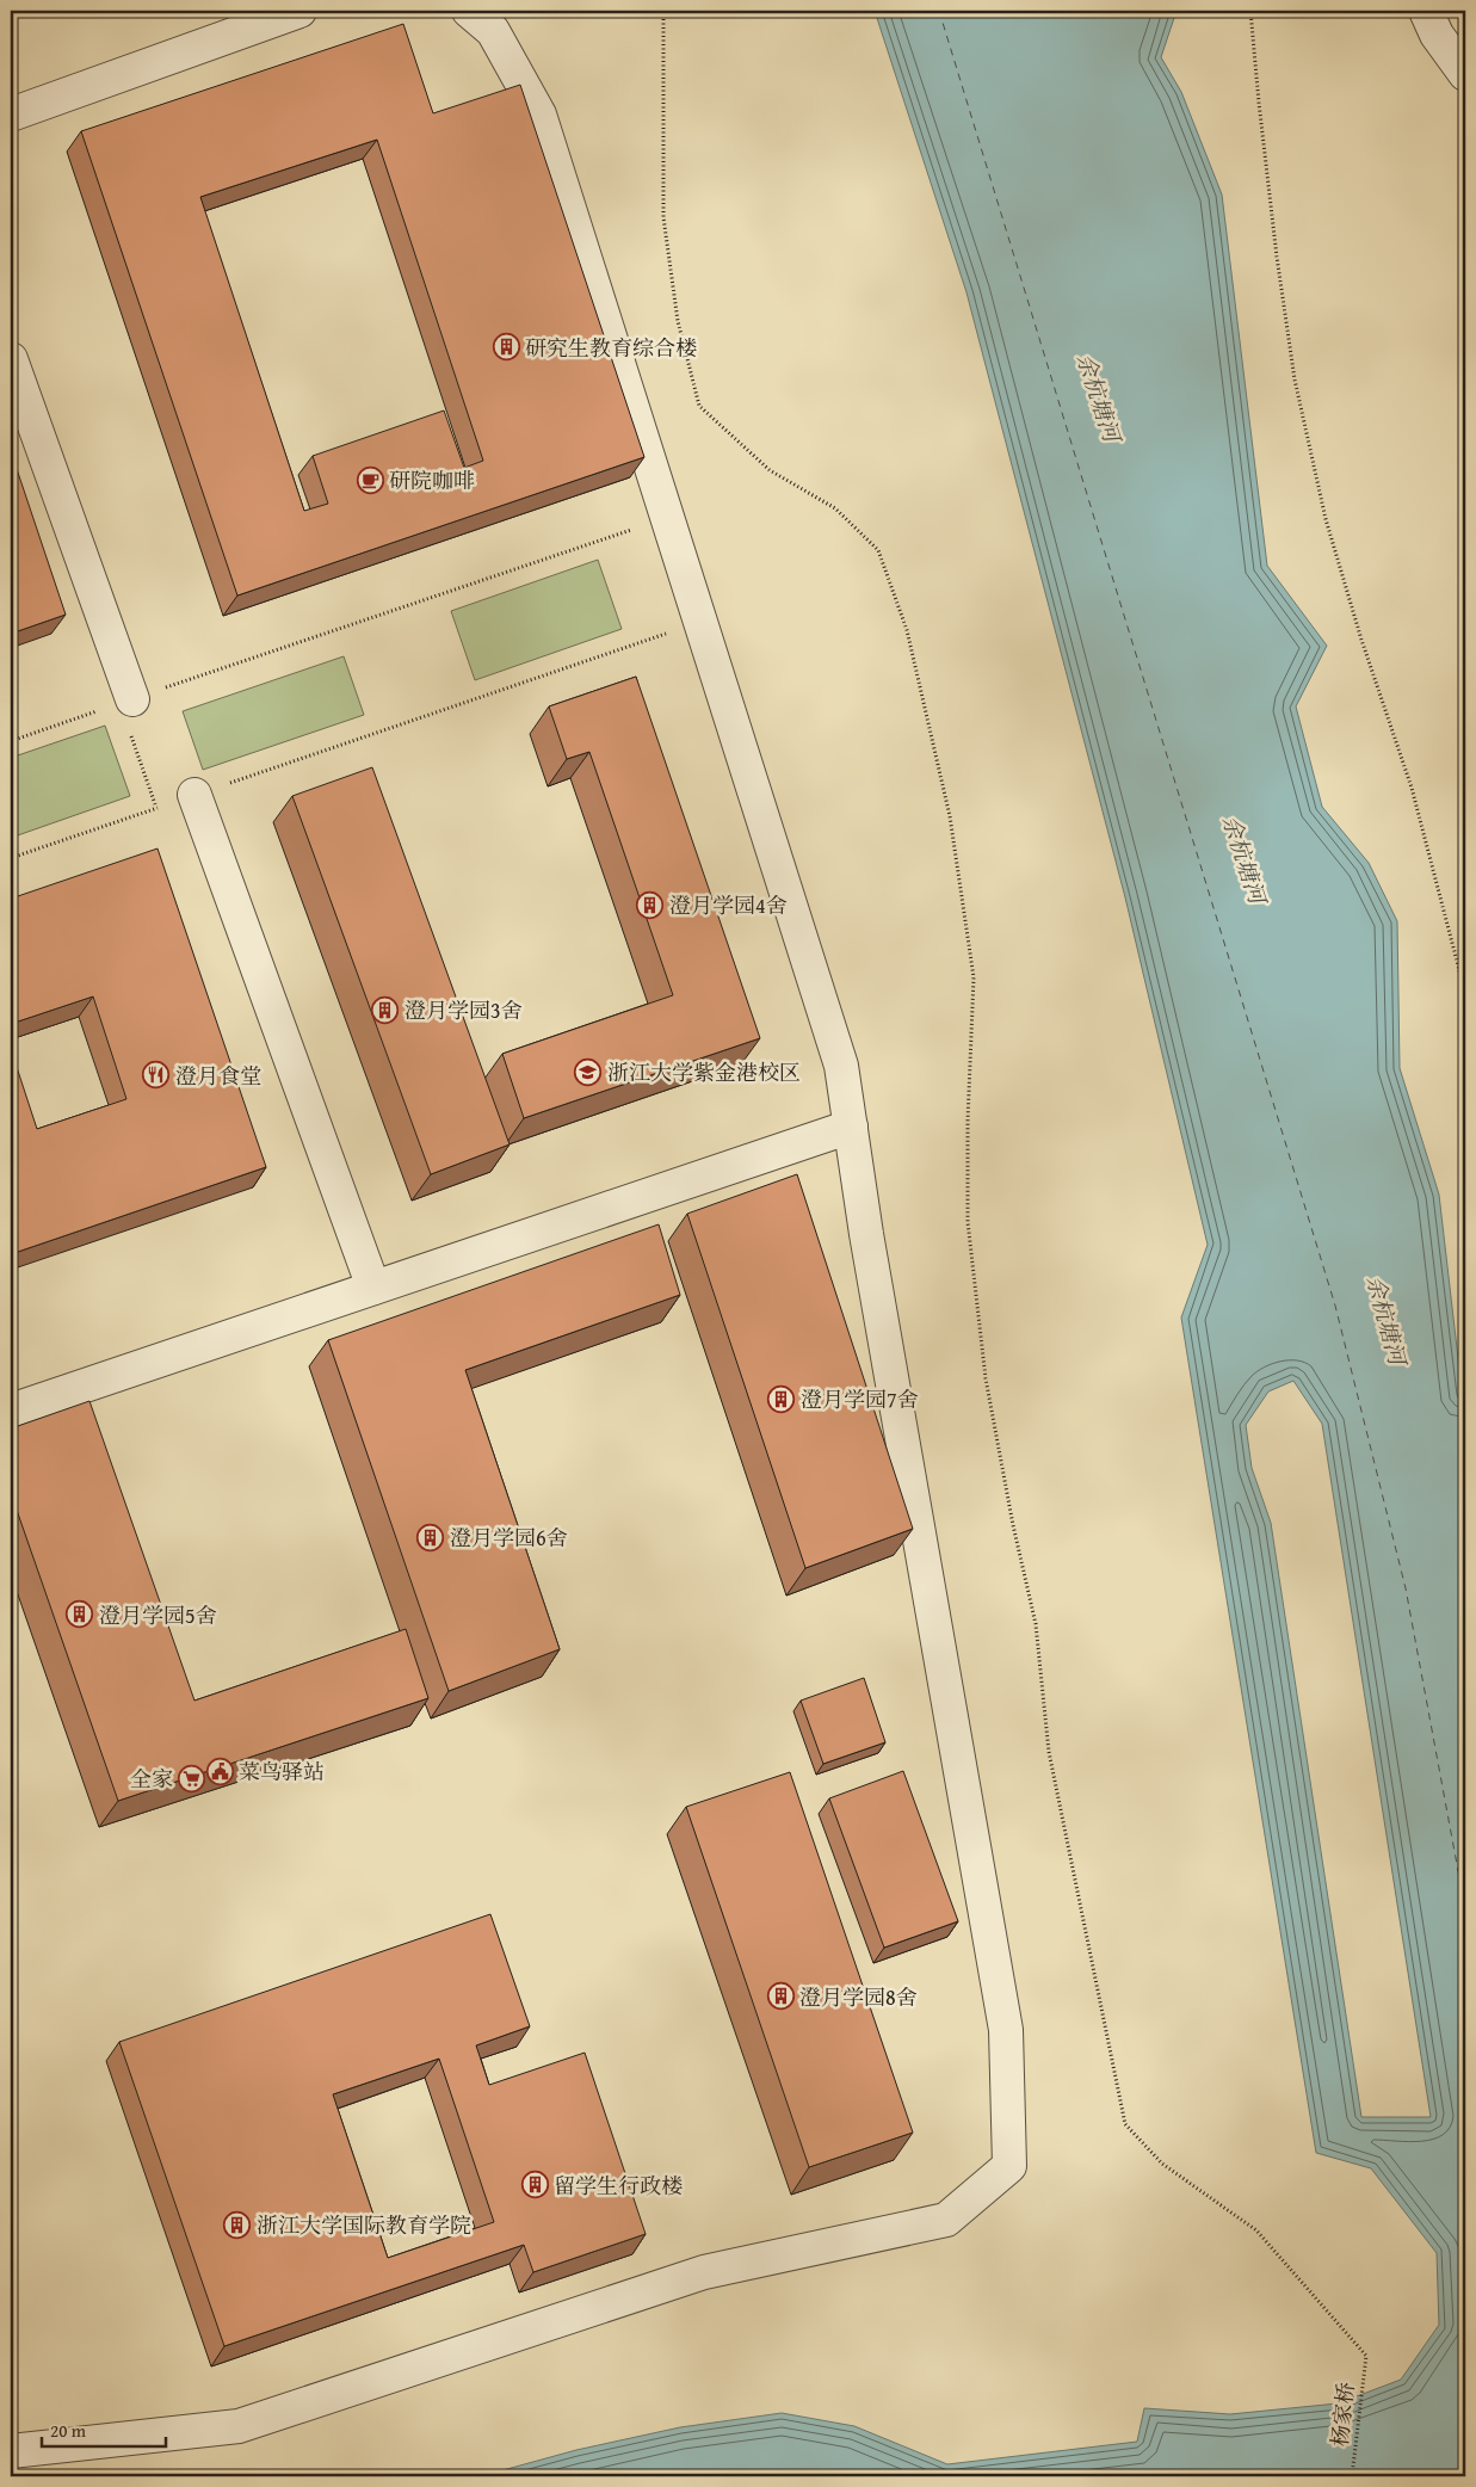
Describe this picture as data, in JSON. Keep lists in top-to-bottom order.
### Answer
{
  "streets": {
    "path": ["杨家桥"]
  },
  "water": ["余杭塘河"],
  "places": {
    "building": [
      "研究生教育综合楼",
      "澄月学园4舍",
      "澄月学园3舍",
      "澄月学园7舍",
      "澄月学园6舍",
      "澄月学园5舍",
      "澄月学园8舍",
      "留学生行政楼",
      "浙江大学国际教育学院"
    ],
    "cafe": ["研院咖啡"],
    "school or university": ["浙江大学紫金港校区"],
    "restaurant": ["澄月食堂"],
    "public building": ["菜鸟驿站"],
    "supermarket": ["全家"]
  },
  "scale_bar": "20 m"
}
